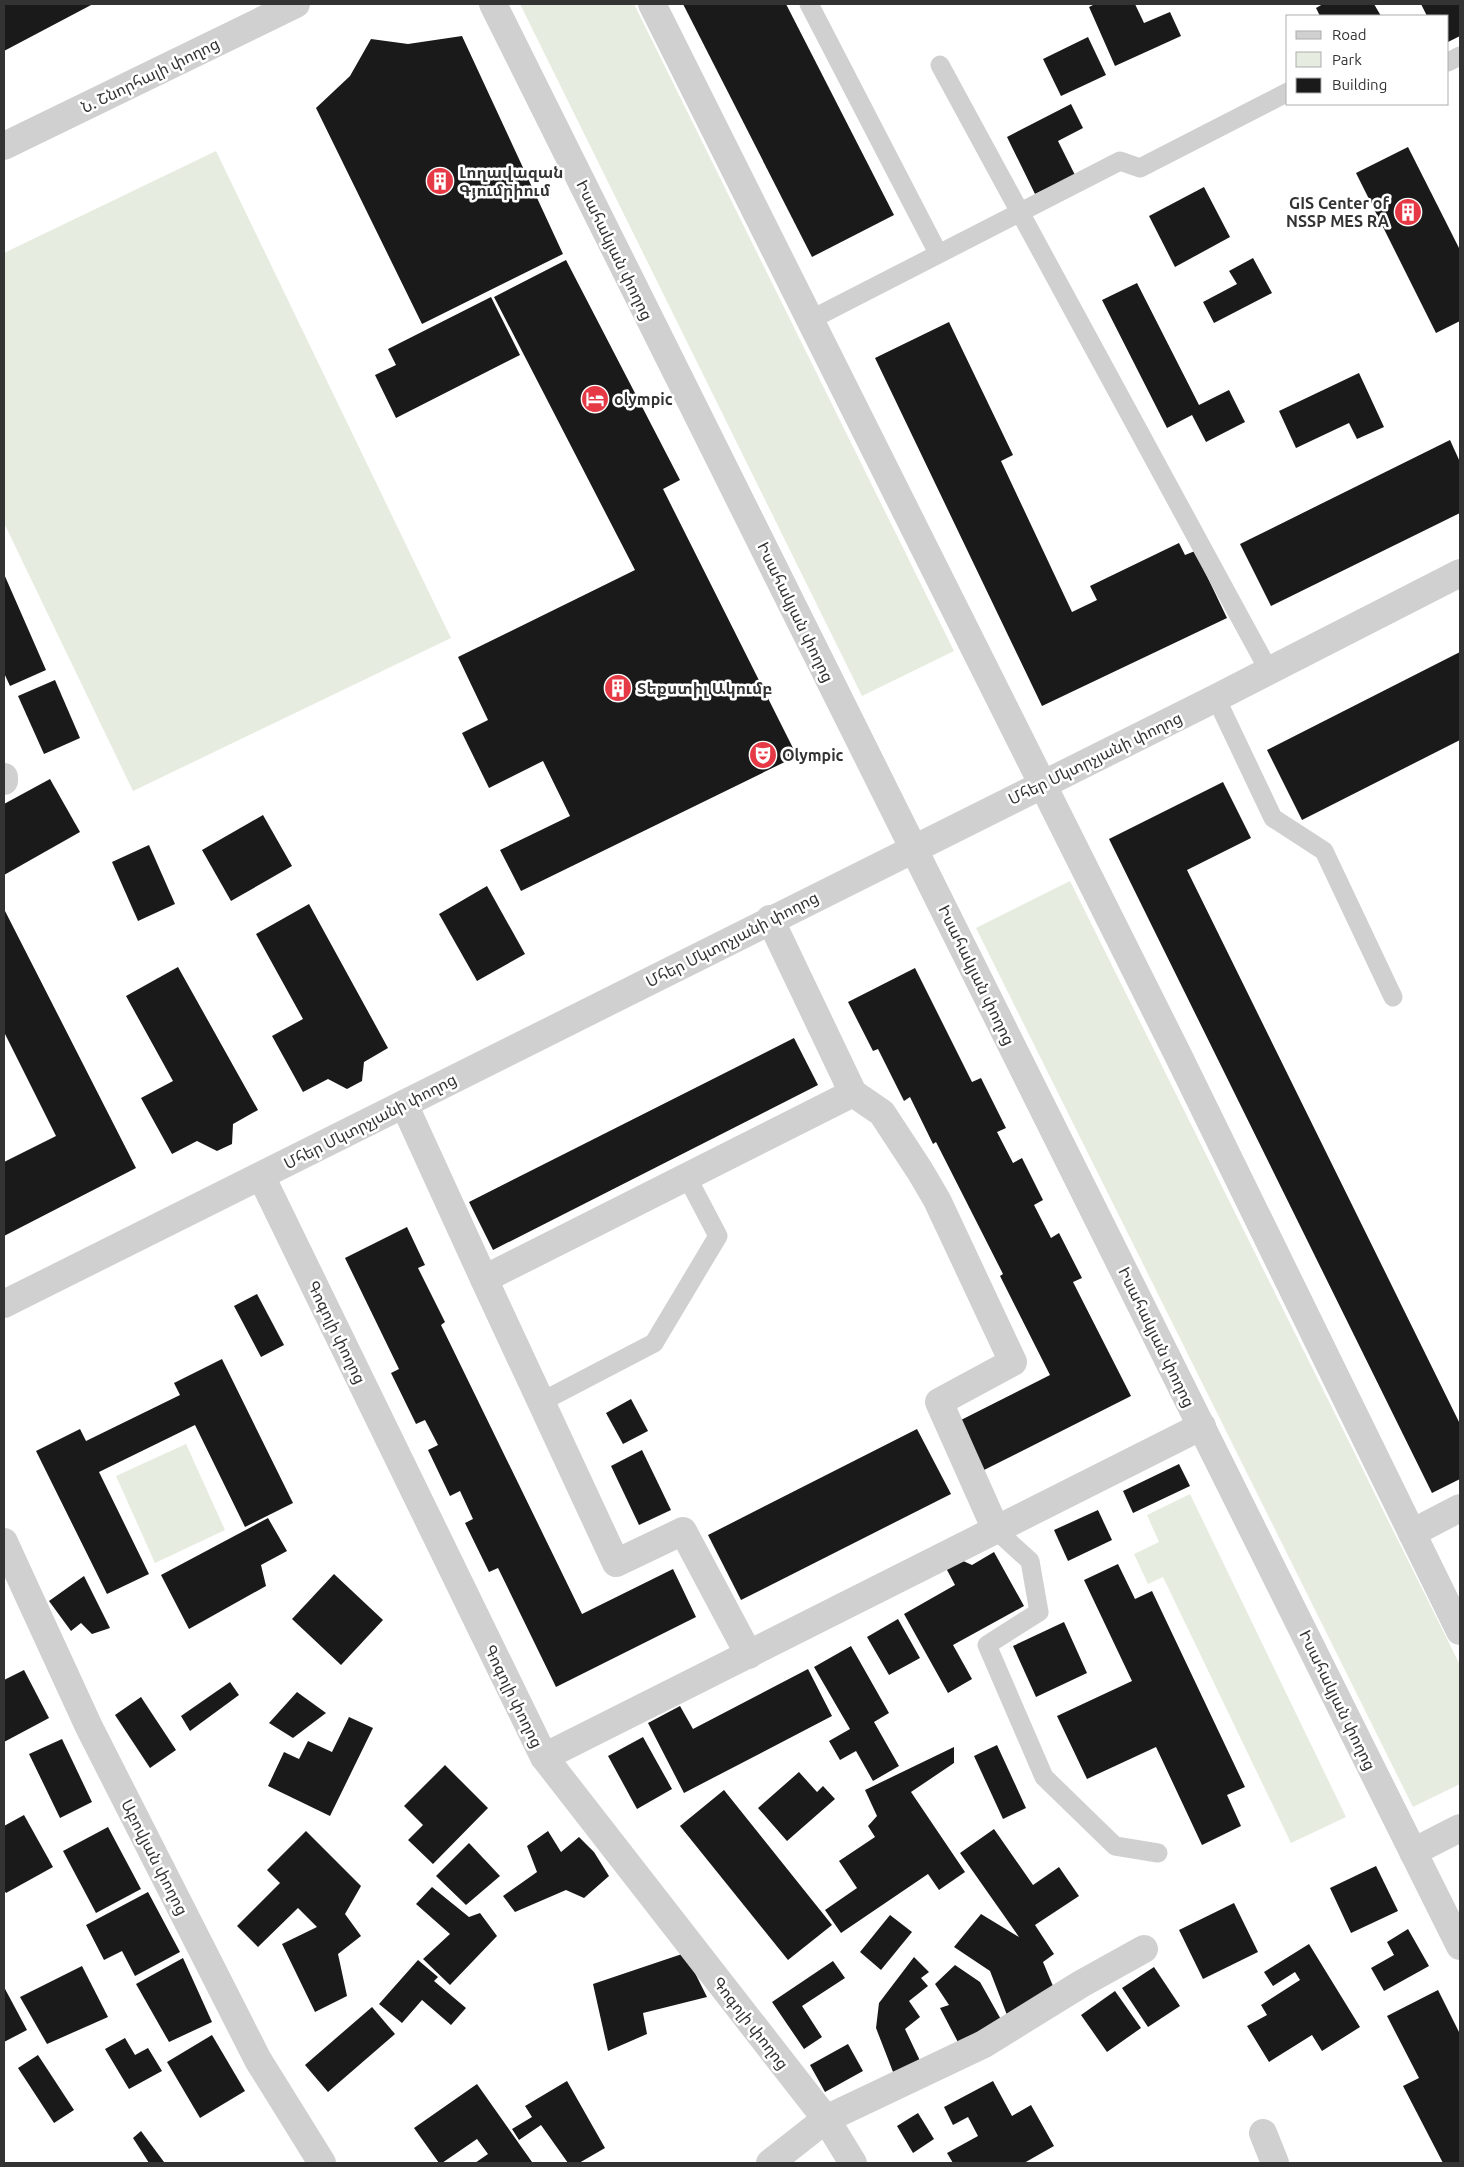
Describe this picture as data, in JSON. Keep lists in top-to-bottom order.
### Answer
{
  "streets": {
    "street": [
      "Ն. Շնորհալի փողոց",
      "Իսահակյան փողոց",
      "Մհեր Մկտրչյանի փողոց",
      "Գոգոլի փողոց",
      "Աբովյան փողոց"
    ]
  },
  "crossings": [
    ["Իսահակյան փողոց", "Մհեր Մկտրչյանի փողոց"],
    ["Մհեր Մկտրչյանի փողոց", "Գոգոլի փողոց"]
  ],
  "places": {
    "building": ["Լողավազան Գյումրիում", "GIS Center of NSSP MES RA", "Տեքստիլ Ակումբ"],
    "hotel": ["olympic"],
    "theatre": ["Olympic"]
  },
  "legend": ["Road", "Park", "Building"]
}
